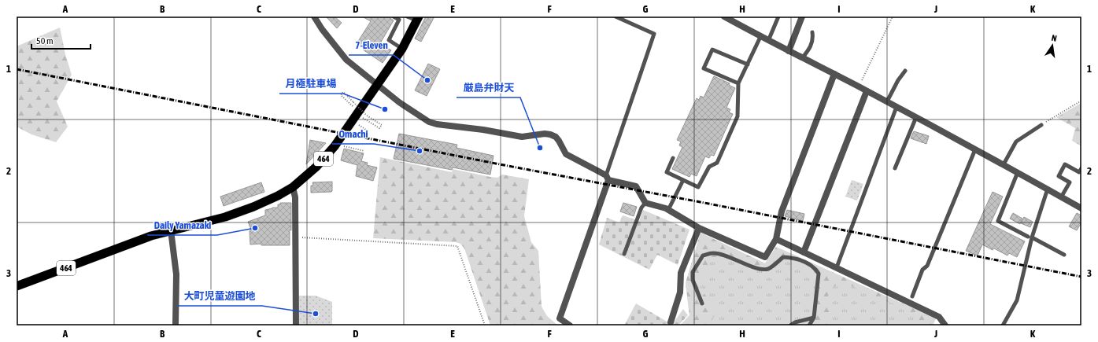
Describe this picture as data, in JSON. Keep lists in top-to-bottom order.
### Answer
{
  "streets": {
    "highway": ["464"]
  },
  "places": [
    "7-Eleven",
    "月極駐車場",
    "厳島弁財天",
    "Omachi",
    "Daily Yamazaki",
    "大町児童遊園地"
  ],
  "scale_bar": "50 m",
  "north": "top",
  "grid": {
    "columns": [
      "A",
      "B",
      "C",
      "D",
      "E",
      "F",
      "G",
      "H",
      "I",
      "J",
      "K"
    ],
    "rows": ["1", "2", "3"]
  }
}
